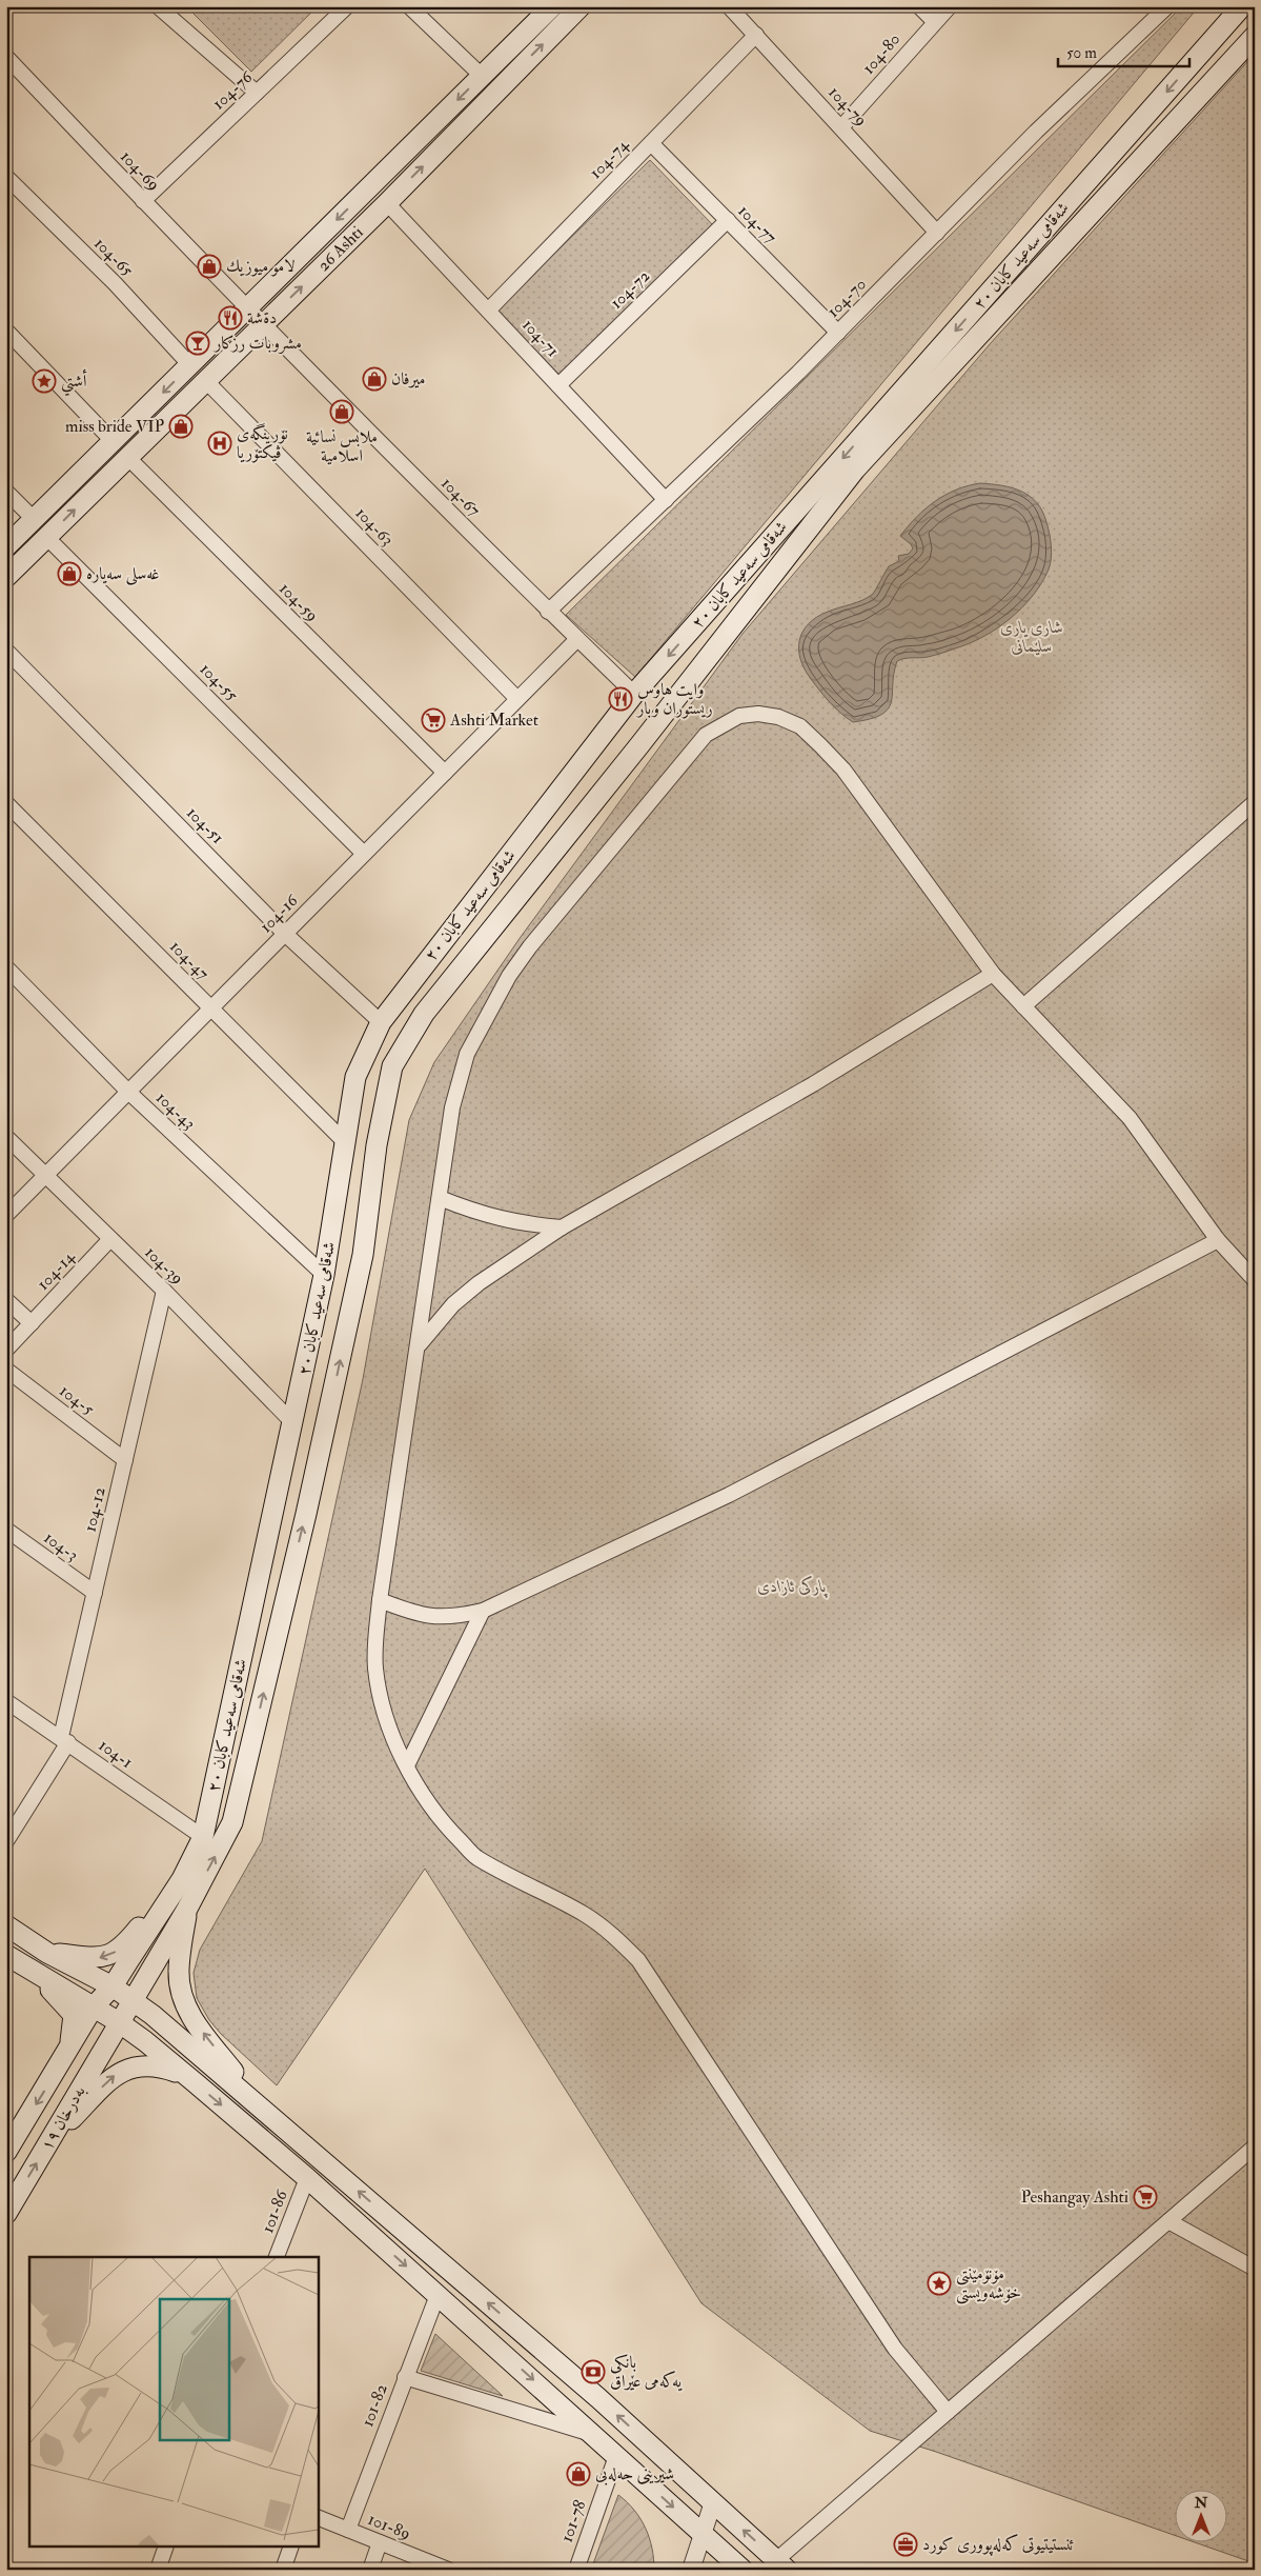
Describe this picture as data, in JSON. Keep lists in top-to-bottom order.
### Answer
{
  "streets": {
    "main road": ["26 Ashti", "شەقامی سەعید کابان ٢٠", "بەدرخان ١٩"],
    "street": [
      "104-80",
      "104-76",
      "104-79",
      "104-74",
      "104-69",
      "104-77",
      "104-65",
      "104-72",
      "104-70",
      "104-71",
      "104-67",
      "104-63",
      "104-59",
      "104-55",
      "104-51",
      "104-16",
      "104-47",
      "104-43",
      "104-39",
      "104-14",
      "104-5",
      "104-12",
      "104-3",
      "104-1",
      "101-86",
      "101-82",
      "101-78",
      "101-89"
    ]
  },
  "crossings": [
    ["104-80", "104-79"],
    ["104-76", "104-69"],
    ["104-79", "104-74"],
    ["104-79", "104-70"],
    ["104-74", "104-77"],
    ["104-74", "104-71"],
    ["104-69", "26 Ashti"],
    ["104-69", "104-67"],
    ["104-77", "104-72"],
    ["104-77", "104-70"],
    ["26 Ashti", "104-65"],
    ["26 Ashti", "104-71"],
    ["26 Ashti", "104-67"],
    ["26 Ashti", "104-63"],
    ["26 Ashti", "104-59"],
    ["26 Ashti", "104-55"],
    ["شەقامی سەعید کابان ٢٠", "104-67"],
    ["شەقامی سەعید کابان ٢٠", "104-51"],
    ["شەقامی سەعید کابان ٢٠", "104-47"],
    ["شەقامی سەعید کابان ٢٠", "104-43"],
    ["شەقامی سەعید کابان ٢٠", "104-39"],
    ["شەقامی سەعید کابان ٢٠", "104-1"],
    ["شەقامی سەعید کابان ٢٠", "بەدرخان ١٩"],
    ["104-72", "104-71"],
    ["104-70", "104-71"],
    ["104-70", "104-67"],
    ["104-67", "104-16"],
    ["104-63", "104-16"],
    ["104-59", "104-16"],
    ["104-55", "104-16"],
    ["104-51", "104-16"],
    ["104-16", "104-47"],
    ["104-16", "104-43"],
    ["104-16", "104-39"],
    ["104-39", "104-14"],
    ["104-39", "104-12"],
    ["104-5", "104-12"],
    ["104-12", "104-3"],
    ["104-12", "104-1"],
    ["101-82", "101-89"]
  ],
  "parks": ["شاری یاری سلێمانی", "پارکی ئازادی"],
  "places": {
    "shop": [
      "لامو ميوزيك",
      "ميرفان",
      "ملابس نسائية اسلامية",
      "miss bride VIP",
      "غەسلی سەیارە",
      "شیرینی حەلەبی"
    ],
    "restaurant": ["دةشة", "وايت هاوس ريستوران وبار"],
    "bar": ["مشروبات رزكار"],
    "place": ["أشتي", "مۆنۆمێنتی خۆشەویستی"],
    "hospital": ["نۆرینگەی ڤیکتۆریا"],
    "supermarket": ["Ashti Market", "Peshangay Ashti"],
    "bank": ["بانکی یەکەمی عێراق"],
    "office": ["ئنستیتیوتی کەلەپووری کورد"]
  },
  "scale_bar": "50 m",
  "north": "top"
}
